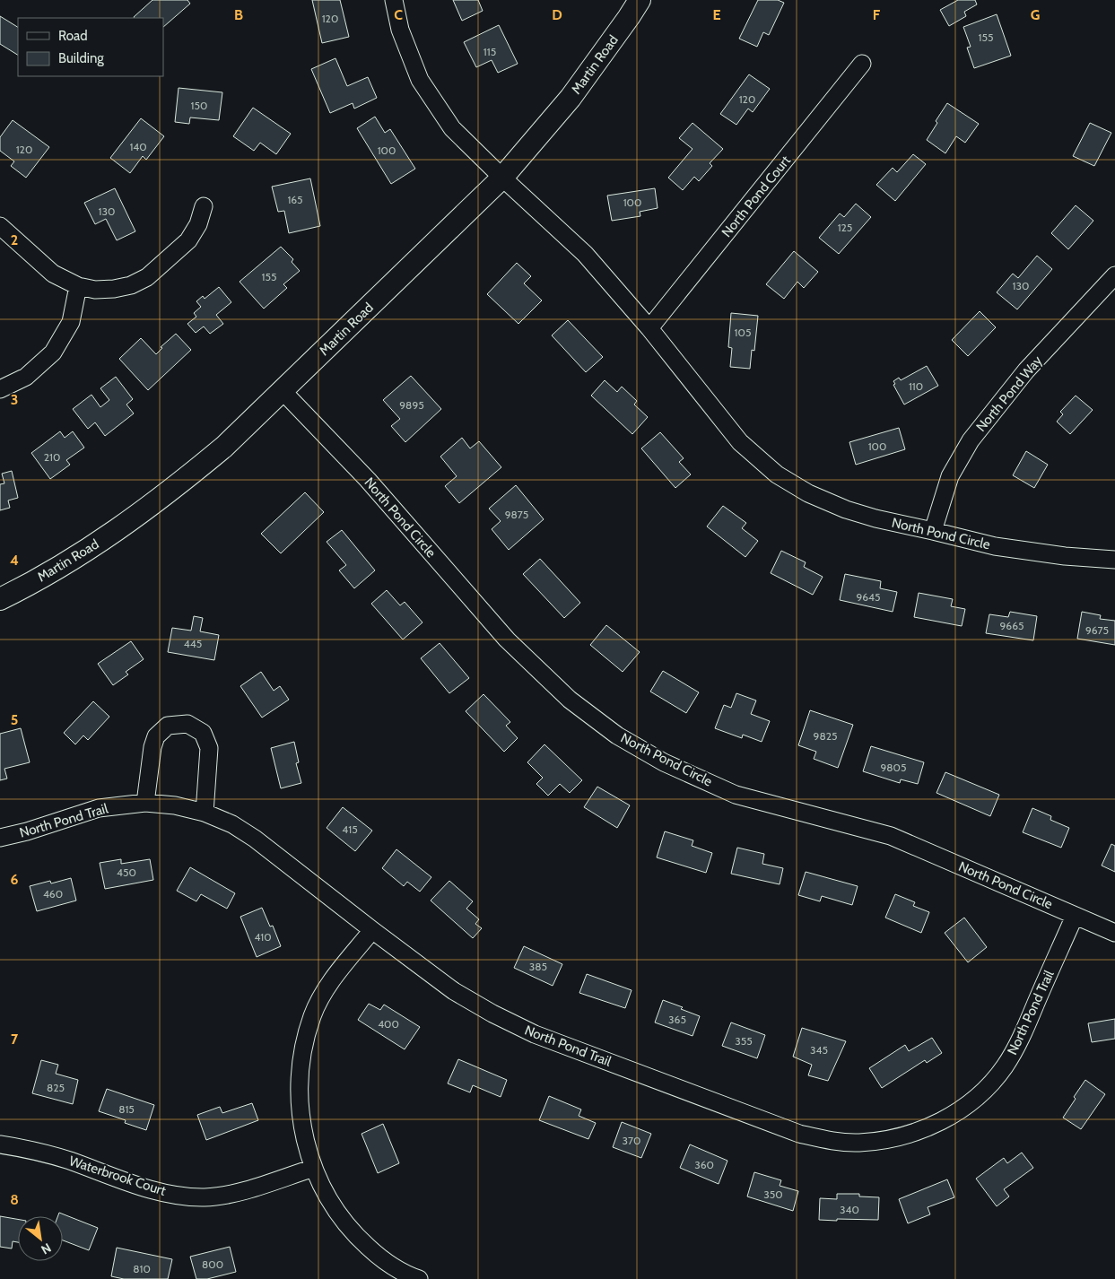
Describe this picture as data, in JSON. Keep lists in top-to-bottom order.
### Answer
{
  "streets": {
    "street": [
      "Martin Road",
      "North Pond Court",
      "North Pond Way",
      "North Pond Circle",
      "North Pond Trail",
      "Waterbrook Court"
    ]
  },
  "crossings": [
    ["Martin Road", "North Pond Circle"],
    ["North Pond Court", "North Pond Circle"],
    ["North Pond Way", "North Pond Circle"],
    ["North Pond Circle", "North Pond Trail"]
  ],
  "house_numbers": [
    "120",
    "155",
    "115",
    "120",
    "150",
    "140",
    "120",
    "100",
    "165",
    "100",
    "130",
    "125",
    "155",
    "130",
    "105",
    "110",
    "9895",
    "100",
    "210",
    "9875",
    "9645",
    "9665",
    "9675",
    "445",
    "9825",
    "9805",
    "415",
    "450",
    "460",
    "410",
    "385",
    "365",
    "400",
    "355",
    "345",
    "825",
    "815",
    "370",
    "360",
    "350",
    "340",
    "800",
    "810"
  ],
  "legend": ["Road", "Building"],
  "north": "bottom right",
  "grid": {
    "columns": [
      "B",
      "C",
      "D",
      "E",
      "F",
      "G"
    ],
    "rows": [
      "2",
      "3",
      "4",
      "5",
      "6",
      "7",
      "8"
    ]
  }
}
